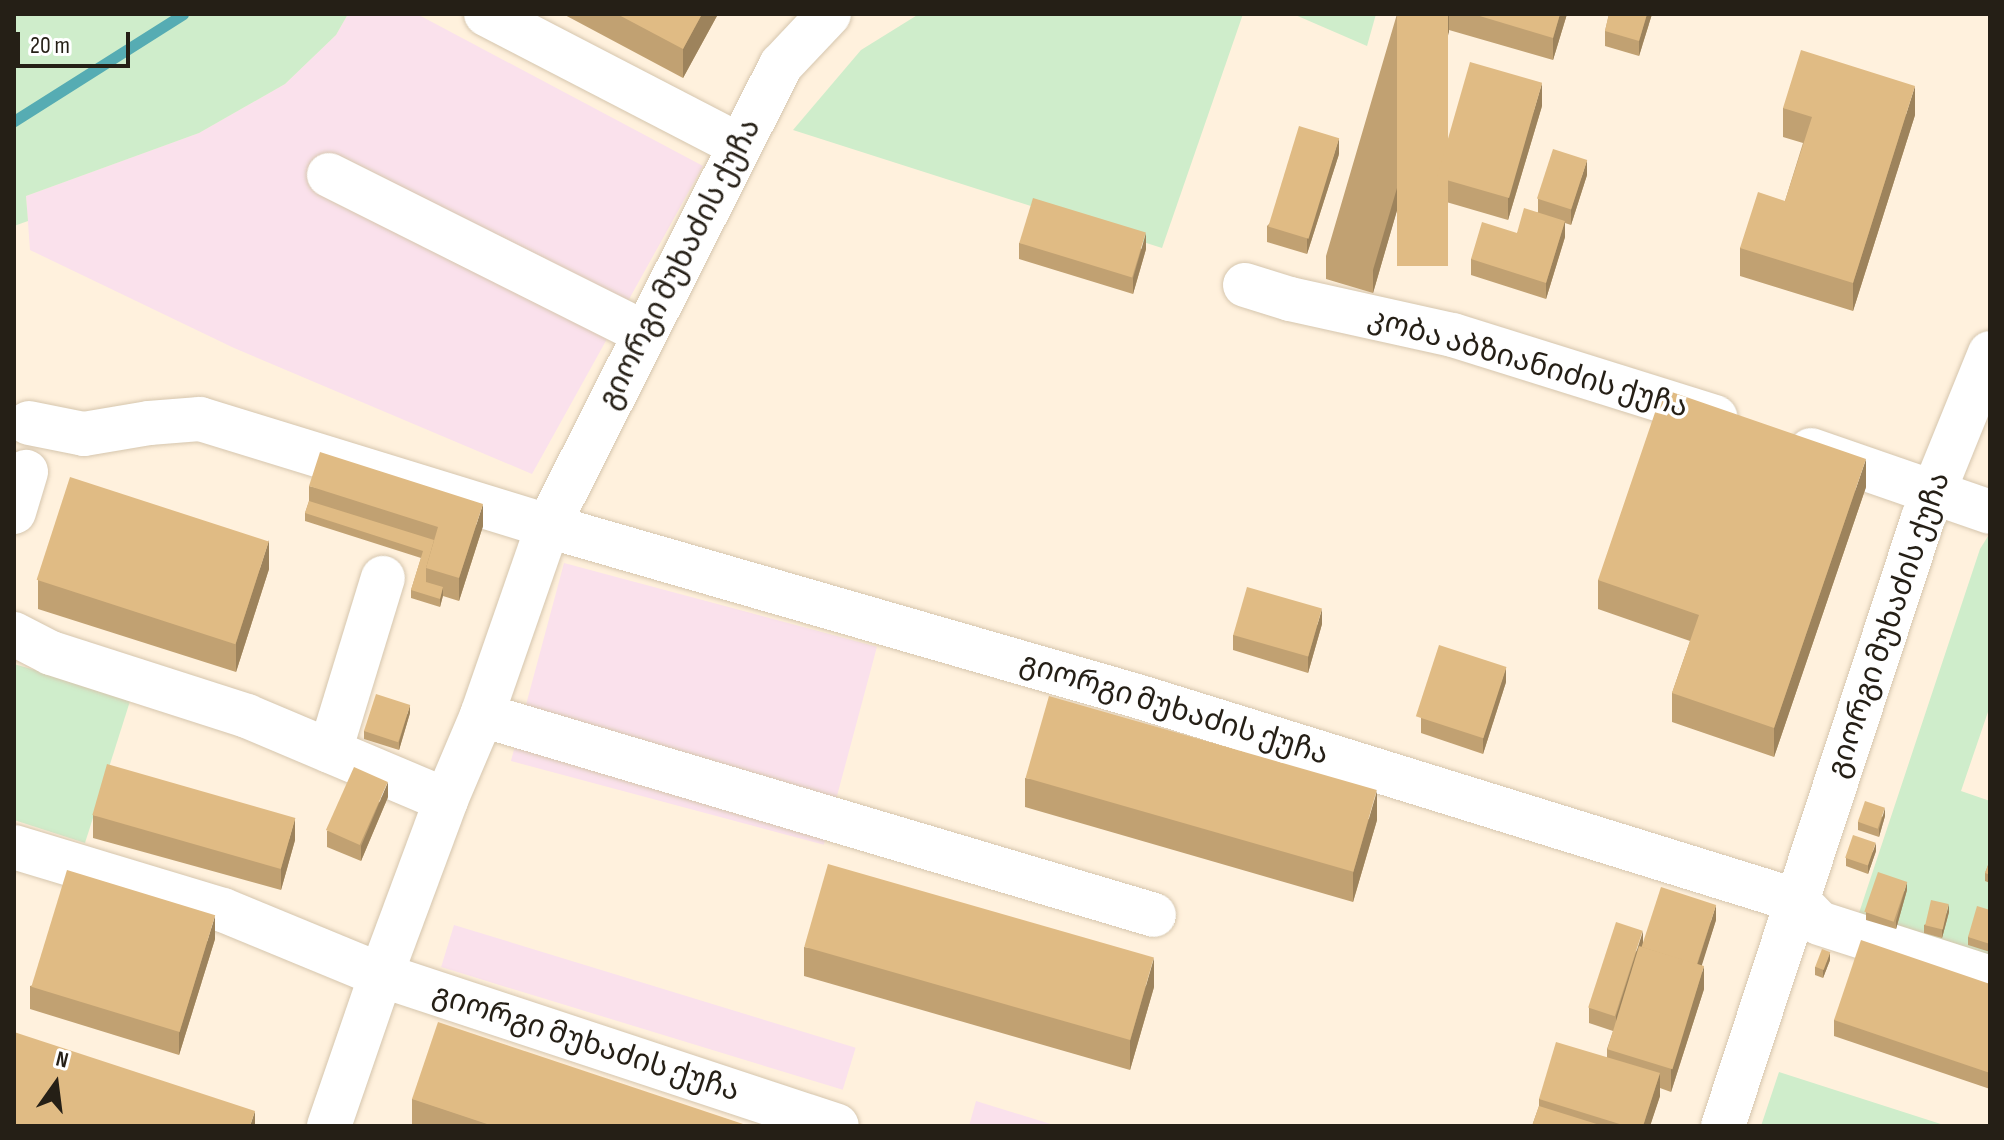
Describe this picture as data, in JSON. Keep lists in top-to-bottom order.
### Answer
{
  "streets": {
    "street": ["გიორგი მუხაძის ქუჩა", "კობა აბზიანიძის ქუჩა"]
  },
  "crossings": [
    ["გიორგი მუხაძის ქუჩა", "კობა აბზიანიძის ქუჩა"]
  ],
  "scale_bar": "20 m",
  "north": "top"
}
